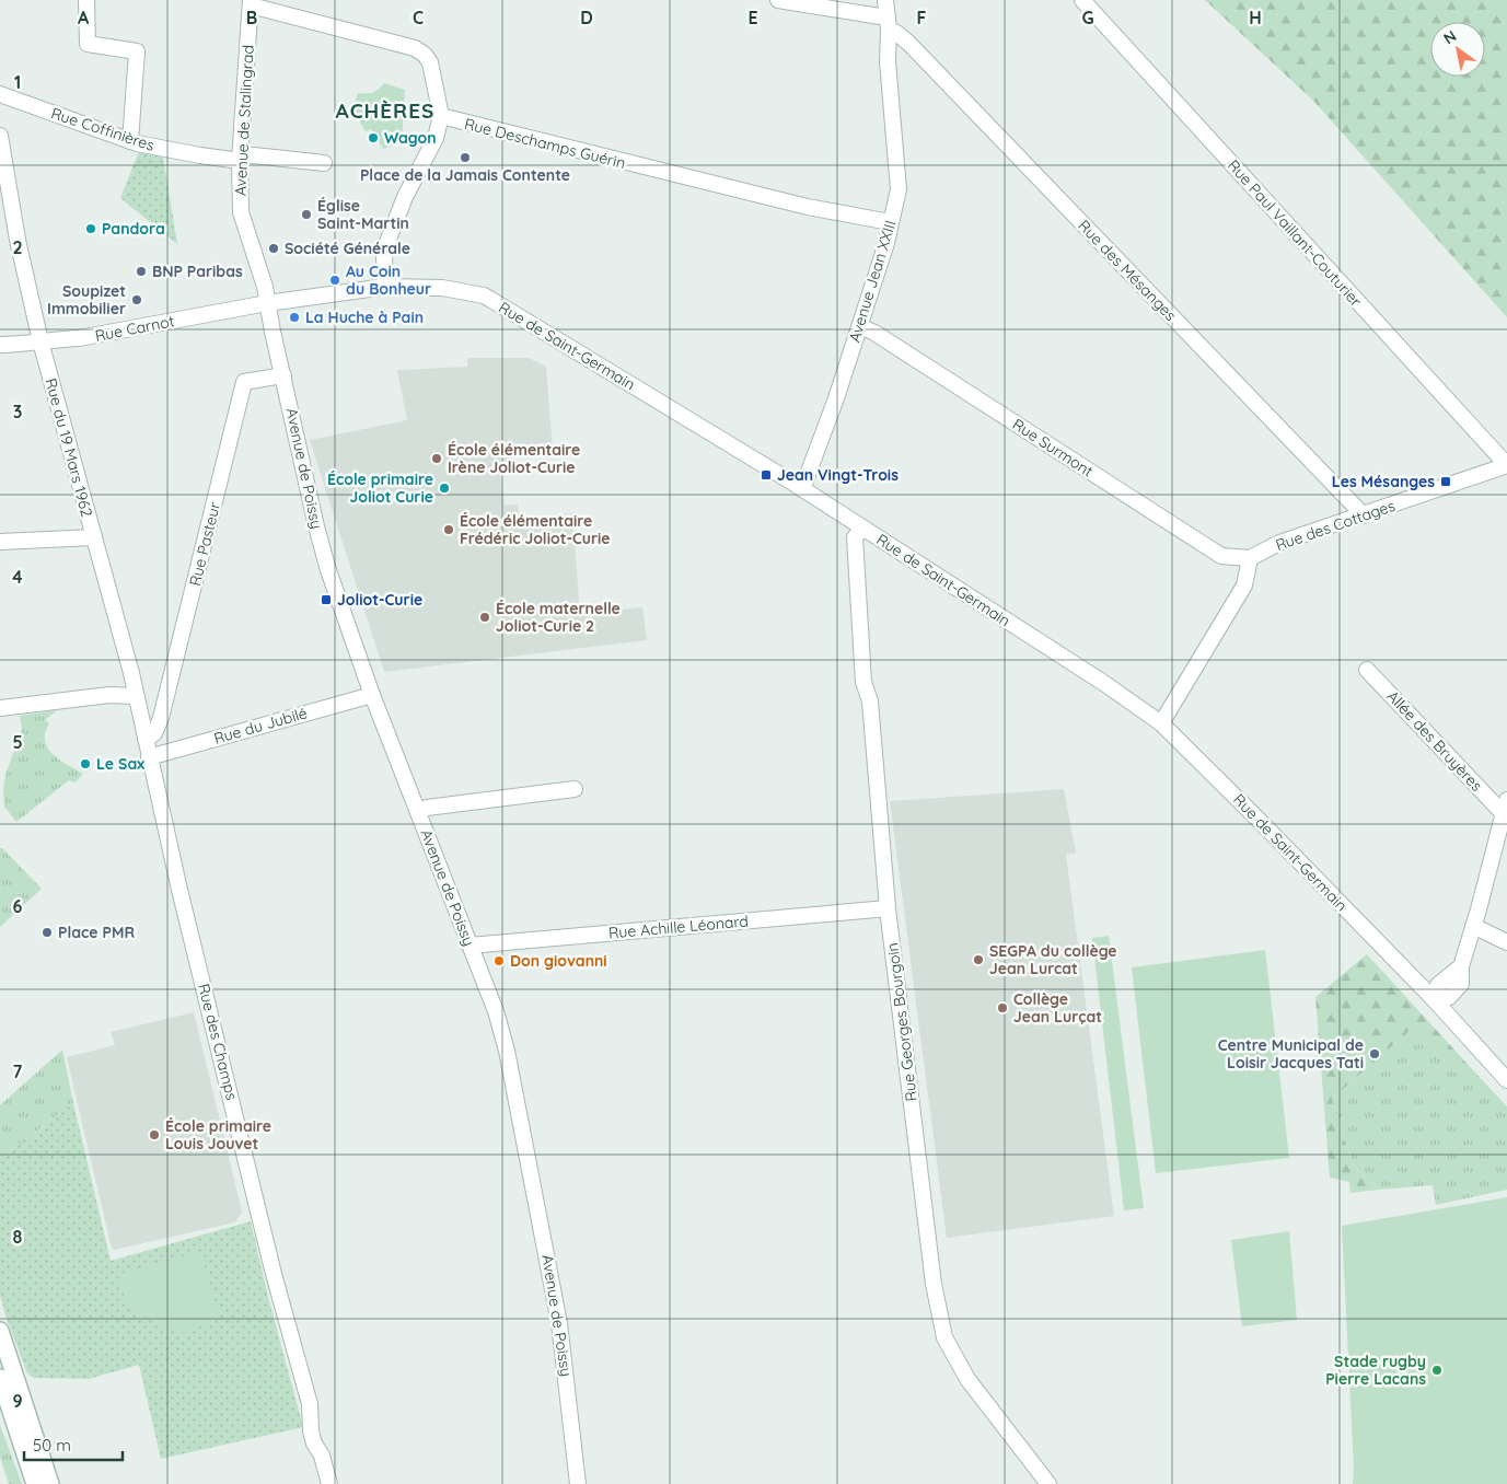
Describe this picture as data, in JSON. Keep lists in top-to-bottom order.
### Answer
{
  "streets": {
    "street": [
      "Avenue de Stalingrad",
      "Rue Coffinières",
      "Rue Deschamps Guérin",
      "Rue Paul Vaillant-Couturier",
      "Rue des Mésanges",
      "Avenue Jean XXIII",
      "Rue Carnot",
      "Rue de Saint-Germain",
      "Rue du 19 Mars 1962",
      "Rue Surmont",
      "Avenue de Poissy",
      "Rue des Cottages",
      "Rue Pasteur",
      "Rue du Jubilé",
      "Allée des Bruyères",
      "Rue Achille Léonard",
      "Rue Georges Bourgoin",
      "Rue des Champs"
    ]
  },
  "crossings": [
    ["Avenue de Stalingrad", "Rue Coffinières"],
    ["Avenue de Stalingrad", "Rue Carnot"],
    ["Avenue de Stalingrad", "Rue de Saint-Germain"],
    ["Avenue de Stalingrad", "Avenue de Poissy"],
    ["Rue Deschamps Guérin", "Avenue Jean XXIII"],
    ["Rue Paul Vaillant-Couturier", "Rue des Cottages"],
    ["Rue des Mésanges", "Avenue Jean XXIII"],
    ["Rue des Mésanges", "Rue des Cottages"],
    ["Avenue Jean XXIII", "Rue de Saint-Germain"],
    ["Avenue Jean XXIII", "Rue Surmont"],
    ["Rue Carnot", "Rue de Saint-Germain"],
    ["Rue Carnot", "Rue du 19 Mars 1962"],
    ["Rue Carnot", "Avenue de Poissy"],
    ["Rue de Saint-Germain", "Avenue de Poissy"],
    ["Rue de Saint-Germain", "Rue Georges Bourgoin"],
    ["Rue du 19 Mars 1962", "Rue Pasteur"],
    ["Rue du 19 Mars 1962", "Rue du Jubilé"],
    ["Rue du 19 Mars 1962", "Rue des Champs"],
    ["Rue Surmont", "Rue des Cottages"],
    ["Avenue de Poissy", "Rue Pasteur"],
    ["Avenue de Poissy", "Rue du Jubilé"],
    ["Avenue de Poissy", "Rue Achille Léonard"],
    ["Rue du Jubilé", "Rue des Champs"],
    ["Rue Achille Léonard", "Rue Georges Bourgoin"]
  ],
  "districts": ["ACHÈRES"],
  "places": {
    "other": [
      "Wagon",
      "Place de la Jamais Contente",
      "Église Saint-Martin",
      "Pandora",
      "Société Générale",
      "BNP Paribas",
      "Au Coin du Bonheur",
      "Soupizet Immobilier",
      "La Huche à Pain",
      "École élémentaire Irène Joliot-Curie",
      "École primaire Joliot Curie",
      "École élémentaire Frédéric Joliot-Curie",
      "École maternelle Joliot-Curie 2",
      "Le Sax",
      "Place PMR",
      "SEGPA du collège Jean Lurcat",
      "Don giovanni",
      "Collège Jean Lurçat",
      "Centre Municipal de Loisir Jacques Tati",
      "École primaire Louis Jouvet",
      "Stade rugby Pierre Lacans"
    ],
    "transit": ["Jean Vingt-Trois", "Les Mésanges", "Joliot-Curie"]
  },
  "scale_bar": "50 m",
  "north": "top left",
  "grid": {
    "columns": [
      "A",
      "B",
      "C",
      "D",
      "E",
      "F",
      "G",
      "H"
    ],
    "rows": [
      "1",
      "2",
      "3",
      "4",
      "5",
      "6",
      "7",
      "8",
      "9"
    ]
  }
}
